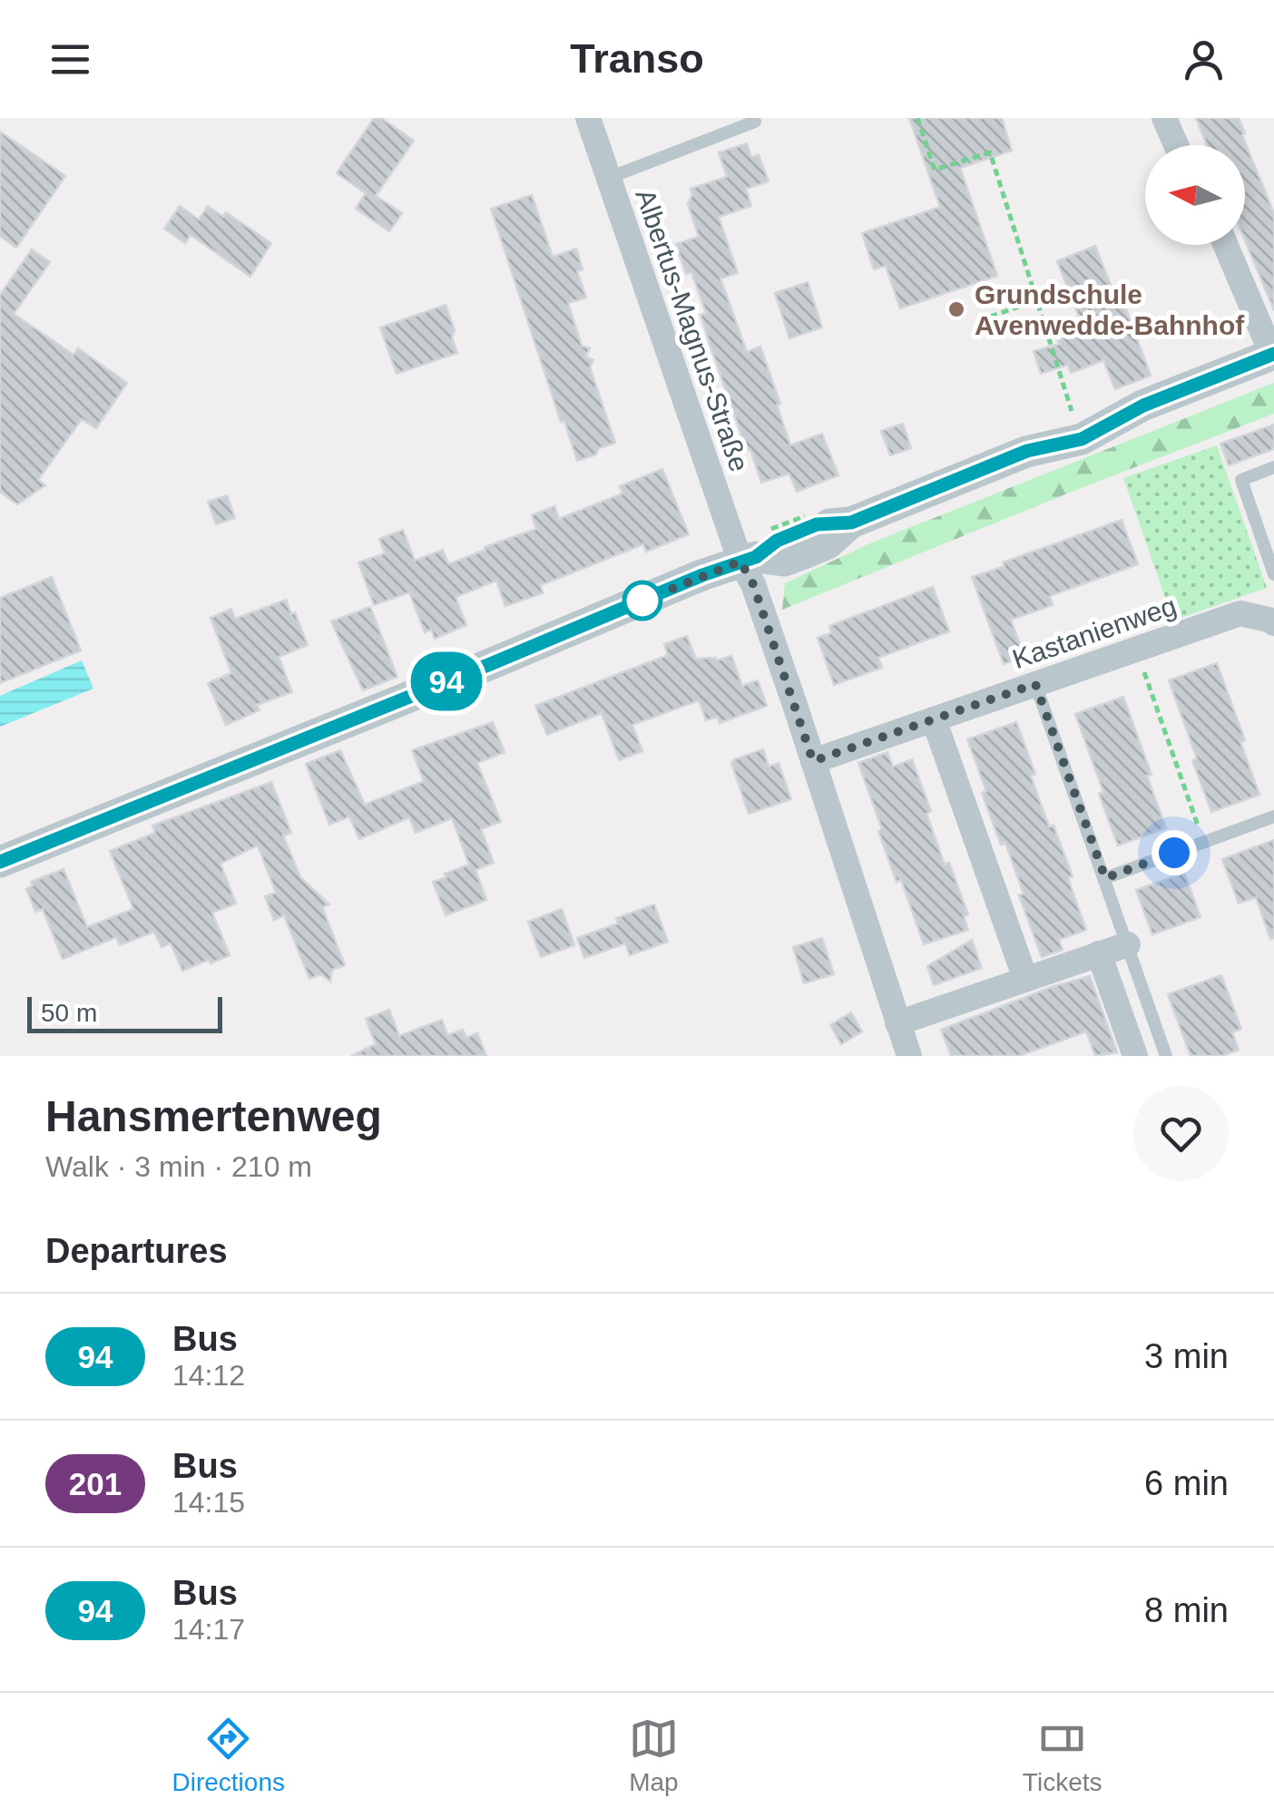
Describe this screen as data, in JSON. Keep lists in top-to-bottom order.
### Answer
{
  "streets": {
    "street": ["Albertus-Magnus-Straße", "Kastanienweg"]
  },
  "crossings": [
    ["Albertus-Magnus-Straße", "Kastanienweg"]
  ],
  "places": ["Grundschule Avenwedde-Bahnhof"],
  "lines": ["bus line 94"],
  "scale_bar": "50 m",
  "north": "left",
  "page": {
    "header": "Transo",
    "on_map": "94",
    "scale": "50 m",
    "heading": [
      ["Hansmertenweg", "Walk · 3 min · 210 m"],
      "Departures"
    ],
    "list": [
      {
        "mark": "94",
        "name": "Bus",
        "note": "14:12",
        "value": "3 min"
      },
      {
        "mark": "201",
        "name": "Bus",
        "note": "14:15",
        "value": "6 min"
      },
      {
        "mark": "94",
        "name": "Bus",
        "note": "14:17",
        "value": "8 min"
      }
    ],
    "tabs": ["Directions", "Map", "Tickets"]
  }
}
